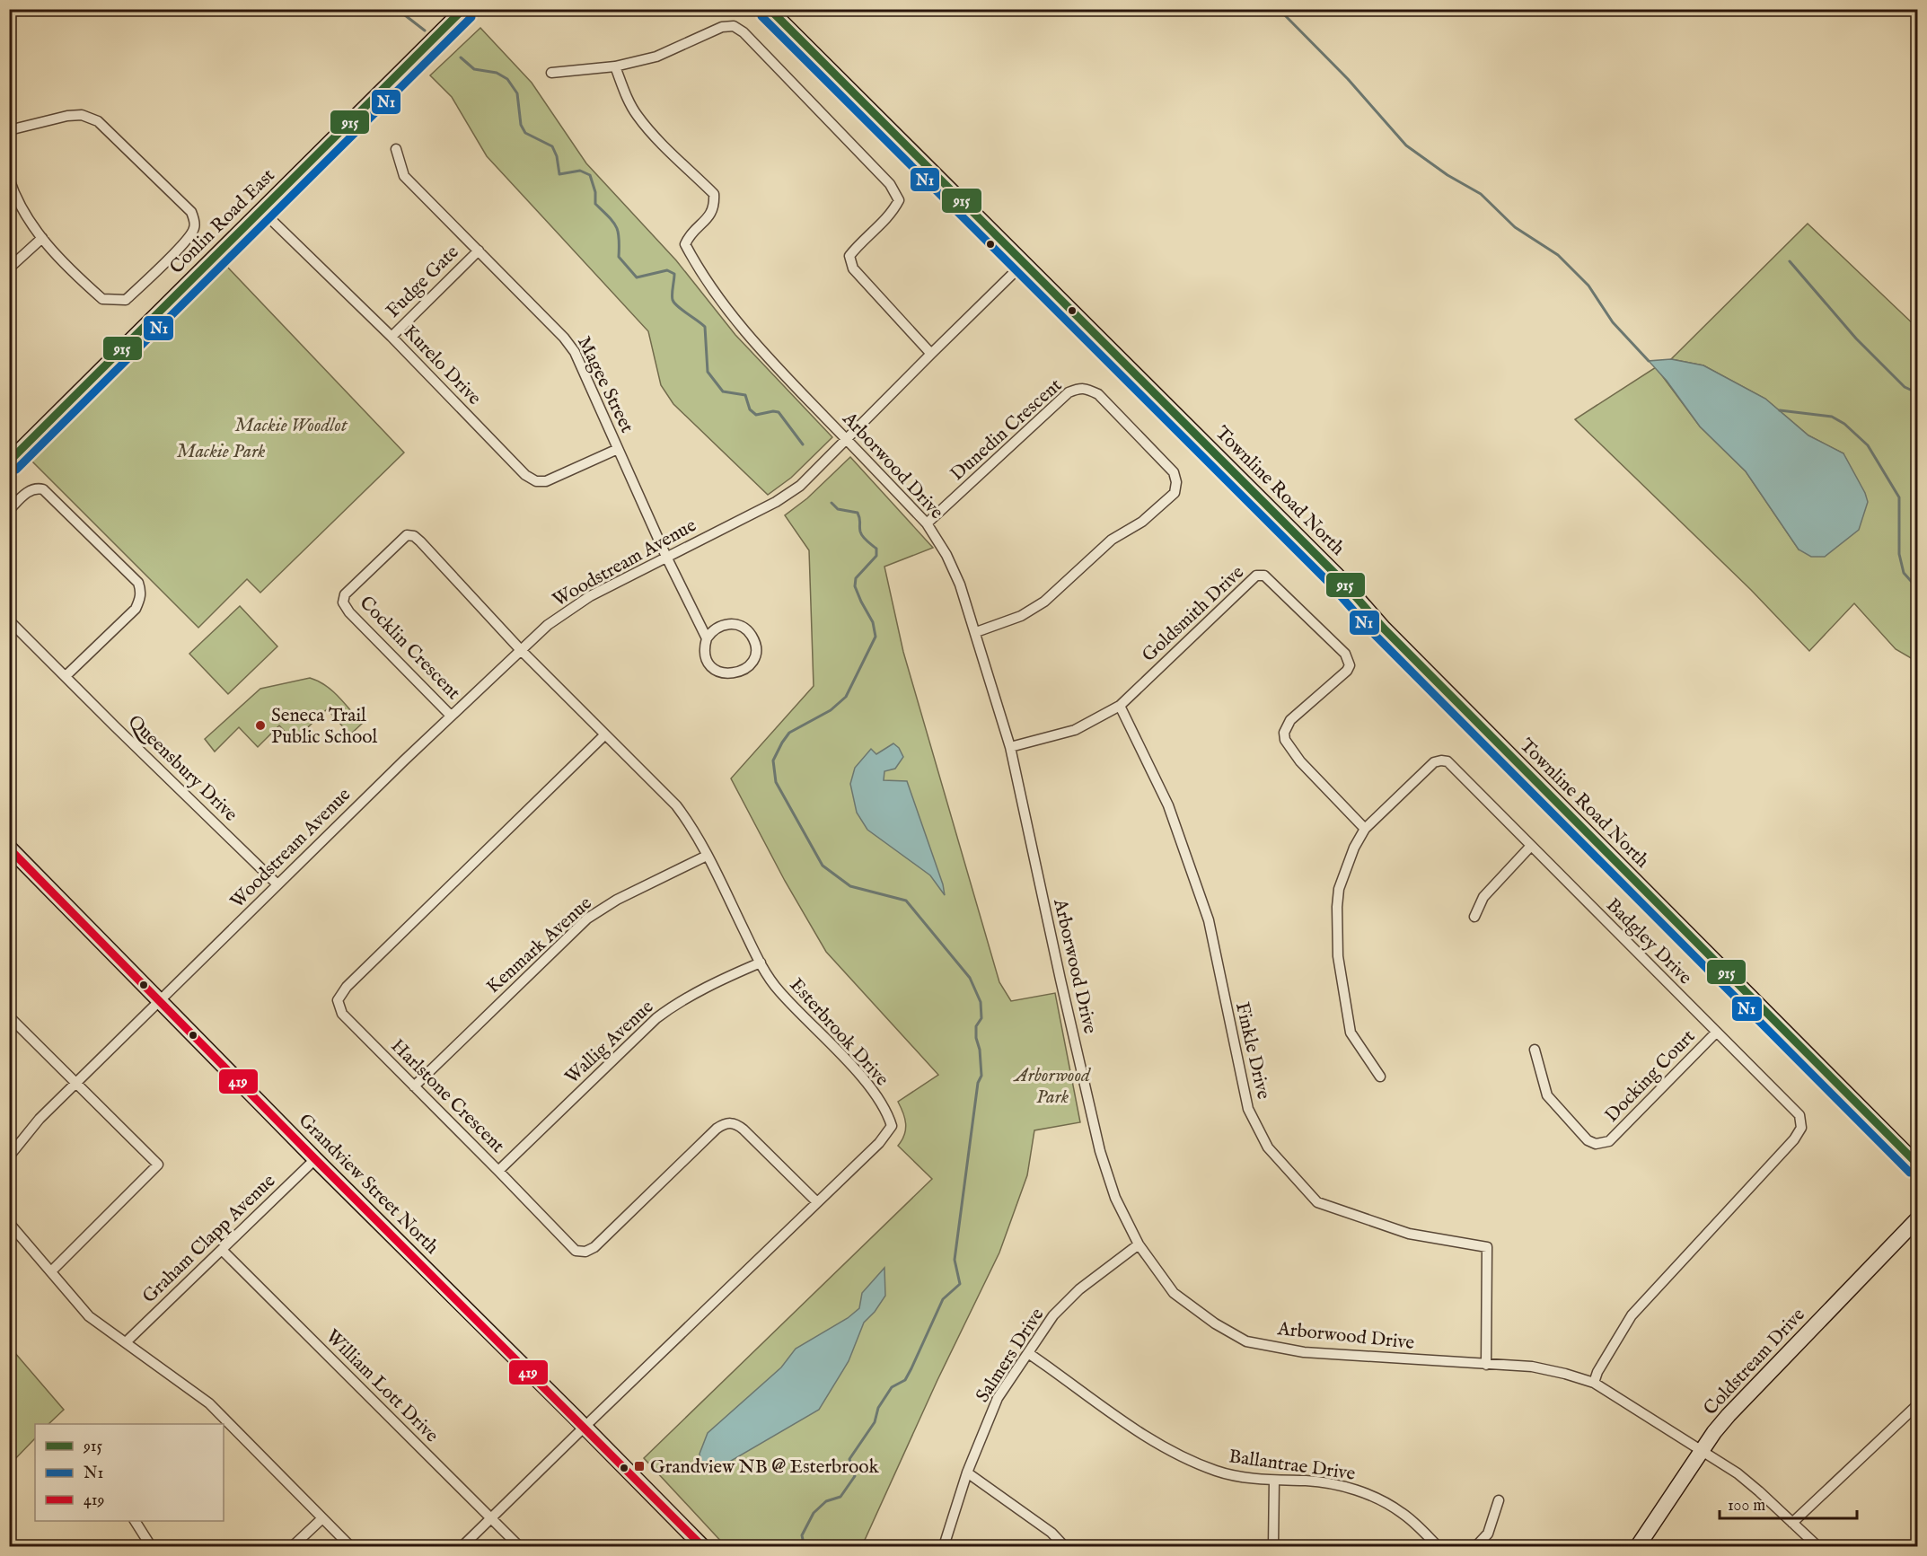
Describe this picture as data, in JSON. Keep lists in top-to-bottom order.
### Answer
{
  "streets": {
    "street": [
      "Conlin Road East",
      "Fudge Gate",
      "Kurelo Drive",
      "Magee Street",
      "Dunedin Crescent",
      "Arborwood Drive",
      "Townline Road North",
      "Woodstream Avenue",
      "Goldsmith Drive",
      "Cocklin Crescent",
      "Queensbury Drive",
      "Badgley Drive",
      "Kenmark Avenue",
      "Esterbrook Drive",
      "Wallig Avenue",
      "Finkle Drive",
      "Docking Court",
      "Harlstone Crescent",
      "Grandview Street North",
      "Graham Clapp Avenue",
      "Salmers Drive",
      "Coldstream Drive",
      "William Lott Drive",
      "Ballantrae Drive"
    ]
  },
  "crossings": [
    ["Conlin Road East", "Kurelo Drive"],
    ["Fudge Gate", "Kurelo Drive"],
    ["Fudge Gate", "Magee Street"],
    ["Kurelo Drive", "Magee Street"],
    ["Magee Street", "Woodstream Avenue"],
    ["Dunedin Crescent", "Arborwood Drive"],
    ["Arborwood Drive", "Woodstream Avenue"],
    ["Arborwood Drive", "Goldsmith Drive"],
    ["Arborwood Drive", "Badgley Drive"],
    ["Arborwood Drive", "Finkle Drive"],
    ["Arborwood Drive", "Salmers Drive"],
    ["Arborwood Drive", "Coldstream Drive"],
    ["Townline Road North", "Woodstream Avenue"],
    ["Woodstream Avenue", "Cocklin Crescent"],
    ["Woodstream Avenue", "Queensbury Drive"],
    ["Woodstream Avenue", "Esterbrook Drive"],
    ["Woodstream Avenue", "Grandview Street North"],
    ["Goldsmith Drive", "Badgley Drive"],
    ["Goldsmith Drive", "Finkle Drive"],
    ["Cocklin Crescent", "Esterbrook Drive"],
    ["Badgley Drive", "Docking Court"],
    ["Kenmark Avenue", "Esterbrook Drive"],
    ["Kenmark Avenue", "Harlstone Crescent"],
    ["Esterbrook Drive", "Wallig Avenue"],
    ["Esterbrook Drive", "Harlstone Crescent"],
    ["Esterbrook Drive", "Grandview Street North"],
    ["Esterbrook Drive", "William Lott Drive"],
    ["Wallig Avenue", "Harlstone Crescent"],
    ["Grandview Street North", "Graham Clapp Avenue"],
    ["Graham Clapp Avenue", "William Lott Drive"],
    ["Salmers Drive", "Ballantrae Drive"]
  ],
  "parks": ["Mackie Woodlot", "Mackie Park", "Arborwood Park"],
  "places": {
    "other": ["Seneca Trail Public School"],
    "transit": ["Grandview NB @ Esterbrook"]
  },
  "lines": ["transit line 915", "transit line N1", "transit line 419"],
  "legend": ["915", "N1", "419"],
  "scale_bar": "100 m"
}
